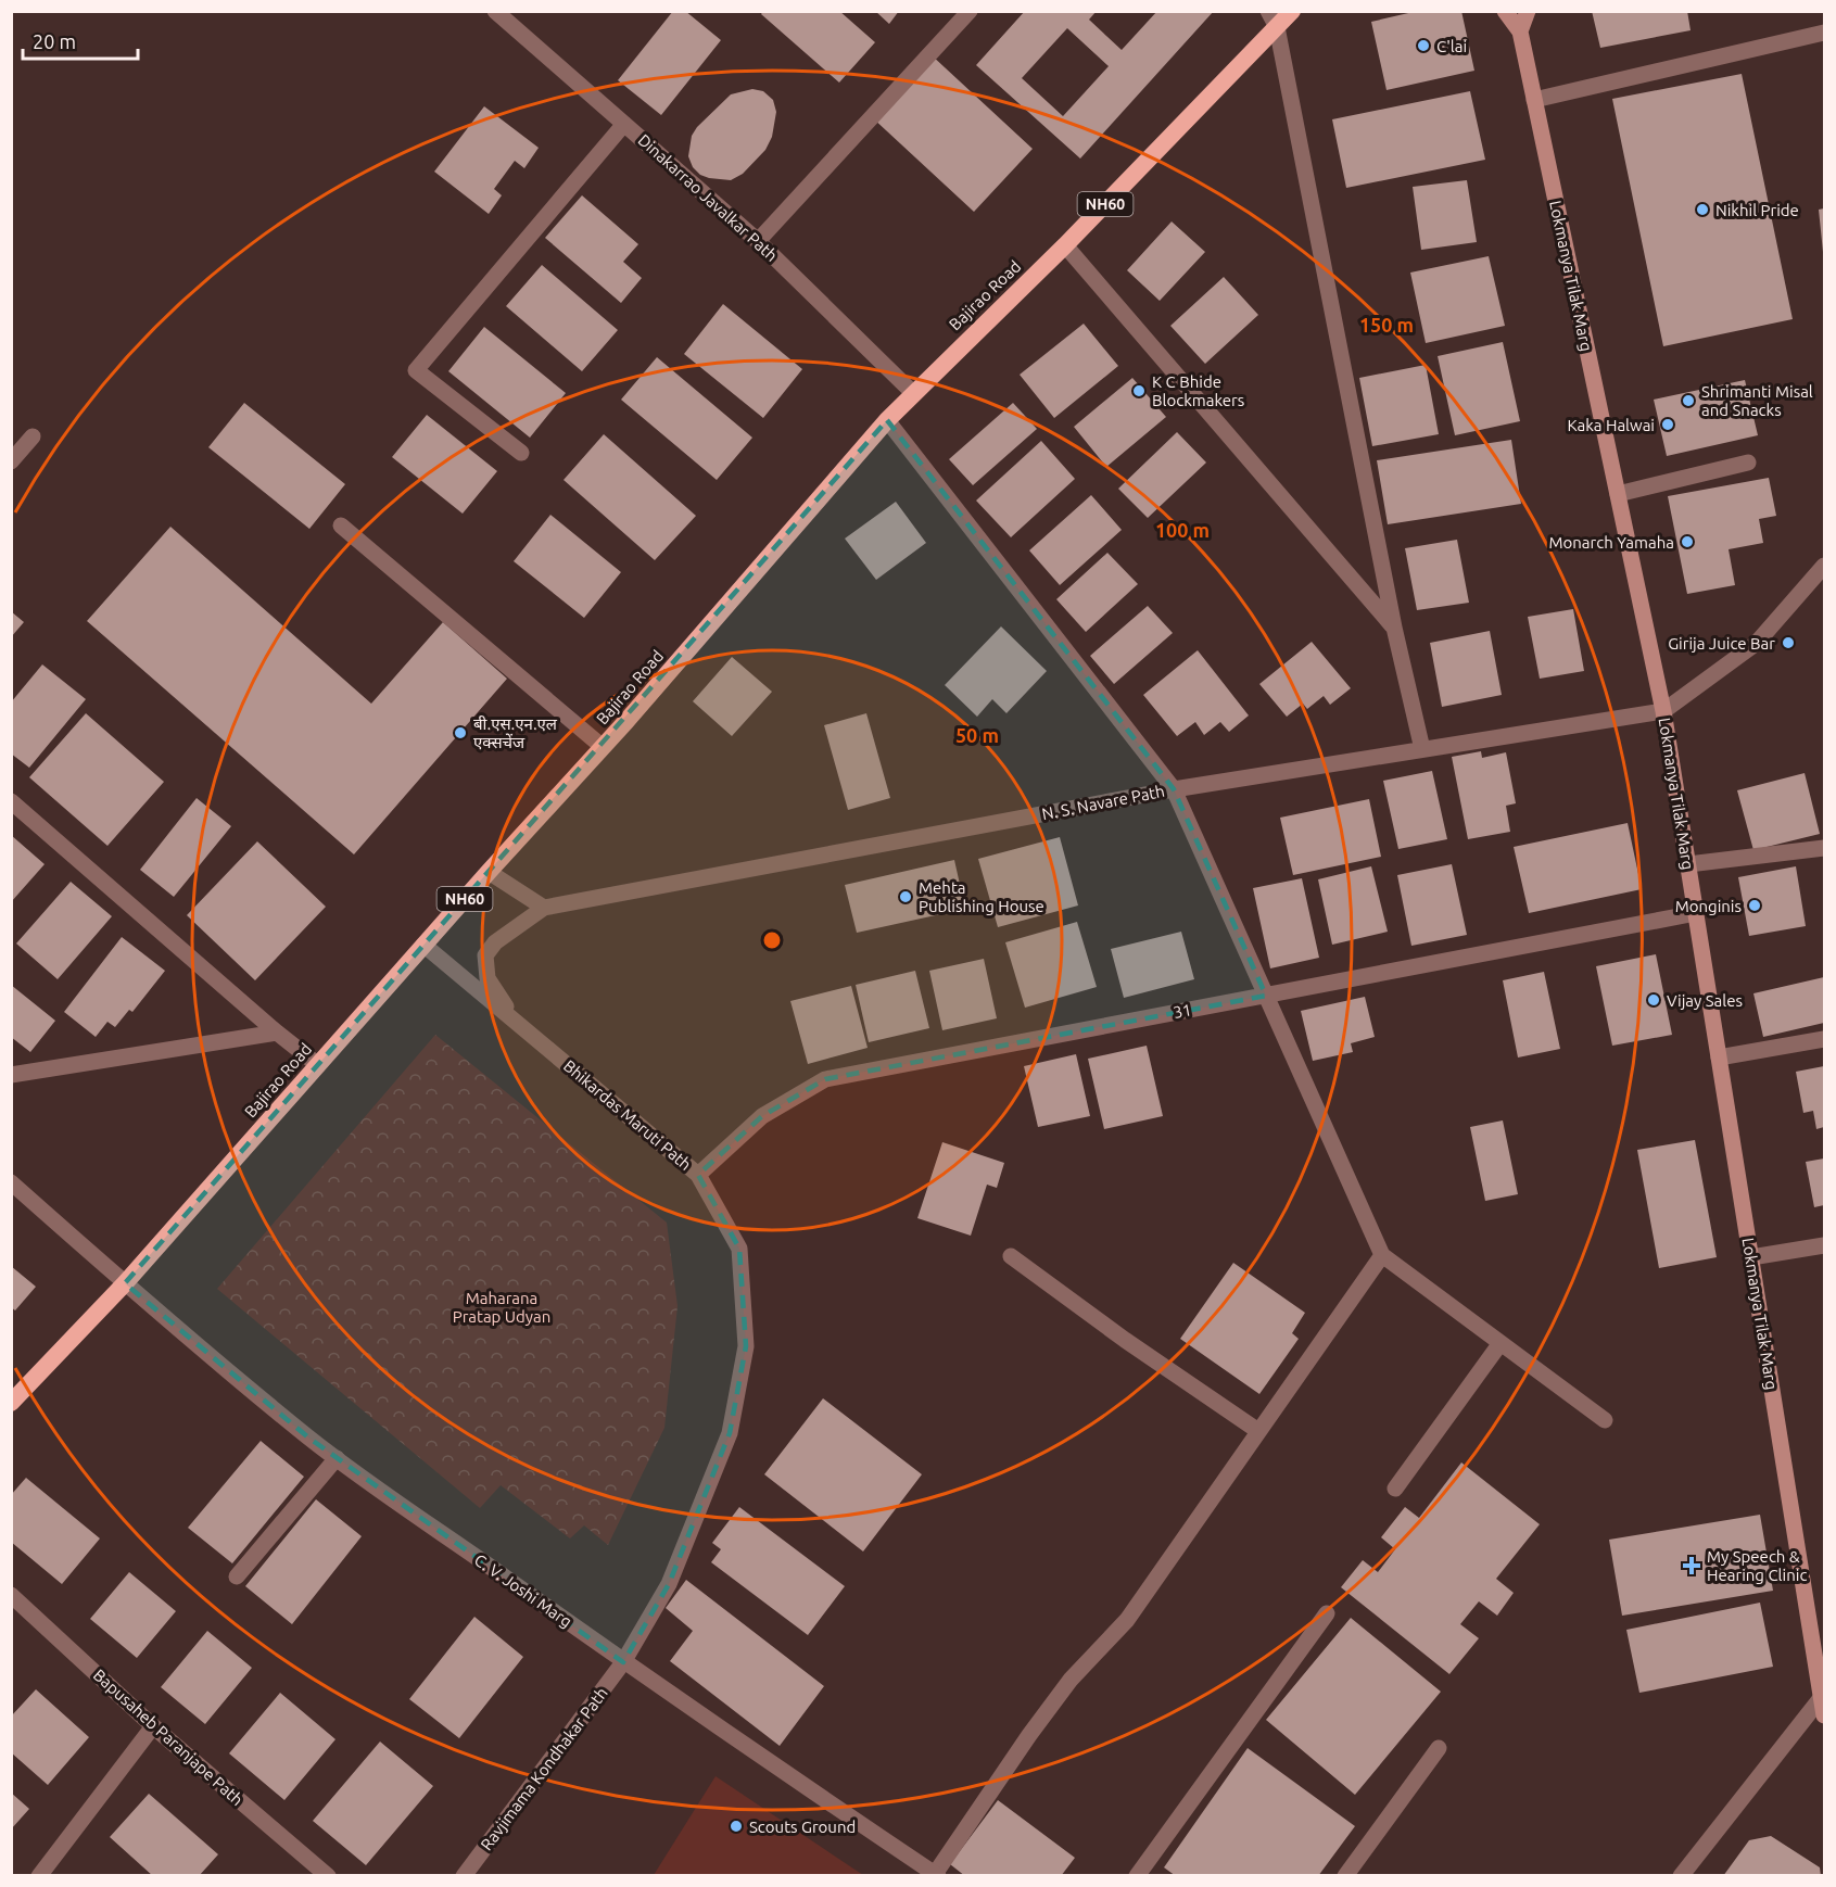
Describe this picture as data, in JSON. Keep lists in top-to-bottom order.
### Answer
{
  "streets": {
    "highway": ["NH60", "Bajirao Road"],
    "main road": ["Lokmanya Tilak Marg"],
    "street": [
      "Dinakarrao Javalkar Path",
      "N. S. Navare Path",
      "31",
      "Bhikardas Maruti Path",
      "C. V. Joshi Marg",
      "Bapusaheb Paranjape Path",
      "Ravjimama Kondhakar Path"
    ]
  },
  "crossings": [
    ["Dinakarrao Javalkar Path", "Bajirao Road"],
    ["Lokmanya Tilak Marg", "N. S. Navare Path"],
    ["Lokmanya Tilak Marg", "31"],
    ["Bajirao Road", "Bhikardas Maruti Path"],
    ["Bajirao Road", "C. V. Joshi Marg"],
    ["N. S. Navare Path", "Bhikardas Maruti Path"],
    ["31", "Bhikardas Maruti Path"],
    ["Bhikardas Maruti Path", "C. V. Joshi Marg"],
    ["Bhikardas Maruti Path", "Ravjimama Kondhakar Path"],
    ["C. V. Joshi Marg", "Ravjimama Kondhakar Path"]
  ],
  "parks": ["Maharana Pratap Udyan"],
  "places": {
    "other": [
      "C'lai",
      "Nikhil Pride",
      "K C Bhide Blockmakers",
      "Shrimanti Misal and Snacks",
      "Kaka Halwai",
      "Monarch Yamaha",
      "Girija Juice Bar",
      "बी.एस.एन.एल एक्सचेंज",
      "Mehta Publishing House",
      "Monginis",
      "Vijay Sales",
      "Scouts Ground"
    ],
    "health": ["My Speech & Hearing Clinic"]
  },
  "scale_bar": "20 m",
  "rings": ["150 m", "100 m", "50 m"]
}
